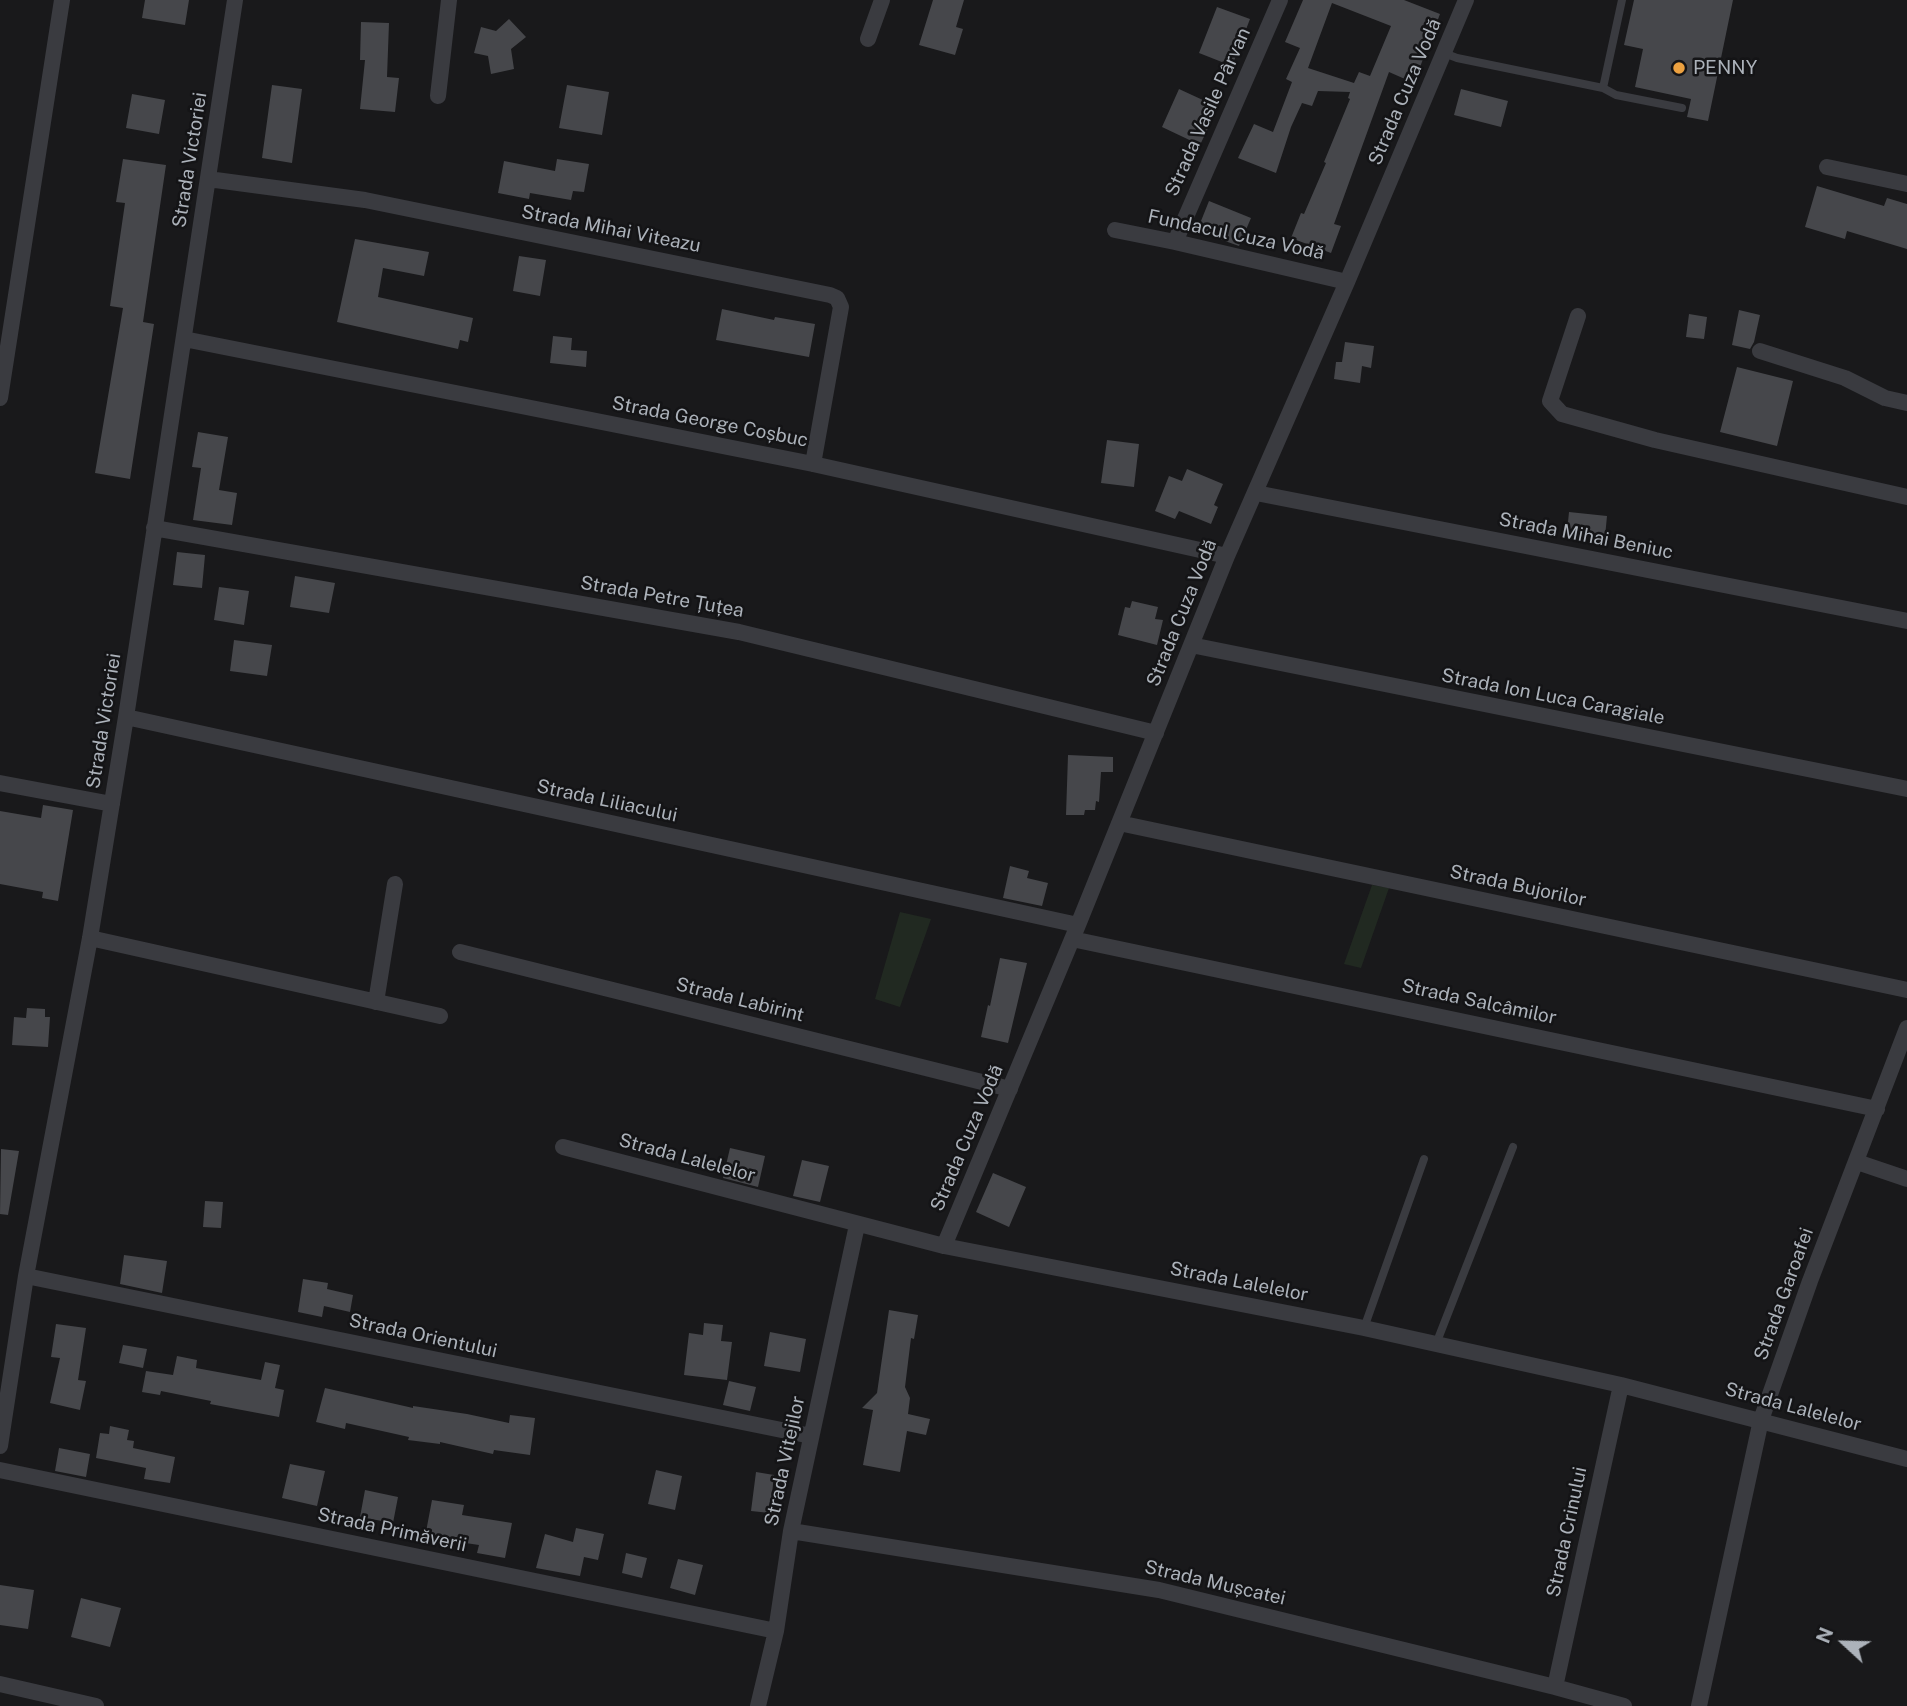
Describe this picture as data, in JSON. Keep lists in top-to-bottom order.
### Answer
{
  "streets": {
    "street": [
      "Strada Cuza Vodă",
      "Strada Vasile Pârvan",
      "Strada Victoriei",
      "Strada Mihai Viteazu",
      "Fundacul Cuza Vodă",
      "Strada George Coșbuc",
      "Strada Mihai Beniuc",
      "Strada Petre Țuțea",
      "Strada Ion Luca Caragiale",
      "Strada Liliacului",
      "Strada Bujorilor",
      "Strada Labirint",
      "Strada Salcâmilor",
      "Strada Lalelelor",
      "Strada Garoafei",
      "Strada Orientului",
      "Strada Vitejilor",
      "Strada Primăverii",
      "Strada Crinului",
      "Strada Mușcatei"
    ]
  },
  "crossings": [
    ["Strada Cuza Vodă", "Fundacul Cuza Vodă"],
    ["Strada Cuza Vodă", "Strada George Coșbuc"],
    ["Strada Cuza Vodă", "Strada Mihai Beniuc"],
    ["Strada Cuza Vodă", "Strada Petre Țuțea"],
    ["Strada Cuza Vodă", "Strada Ion Luca Caragiale"],
    ["Strada Cuza Vodă", "Strada Liliacului"],
    ["Strada Cuza Vodă", "Strada Bujorilor"],
    ["Strada Cuza Vodă", "Strada Labirint"],
    ["Strada Cuza Vodă", "Strada Salcâmilor"],
    ["Strada Cuza Vodă", "Strada Lalelelor"],
    ["Strada Vasile Pârvan", "Fundacul Cuza Vodă"],
    ["Strada Victoriei", "Strada Mihai Viteazu"],
    ["Strada Victoriei", "Strada George Coșbuc"],
    ["Strada Victoriei", "Strada Petre Țuțea"],
    ["Strada Victoriei", "Strada Liliacului"],
    ["Strada Victoriei", "Strada Orientului"],
    ["Strada Mihai Viteazu", "Strada George Coșbuc"],
    ["Strada Liliacului", "Strada Salcâmilor"],
    ["Strada Salcâmilor", "Strada Garoafei"],
    ["Strada Lalelelor", "Strada Garoafei"],
    ["Strada Lalelelor", "Strada Vitejilor"],
    ["Strada Lalelelor", "Strada Crinului"],
    ["Strada Orientului", "Strada Vitejilor"],
    ["Strada Vitejilor", "Strada Primăverii"],
    ["Strada Vitejilor", "Strada Mușcatei"],
    ["Strada Crinului", "Strada Mușcatei"]
  ],
  "places": ["PENNY"],
  "north": "left"
}
